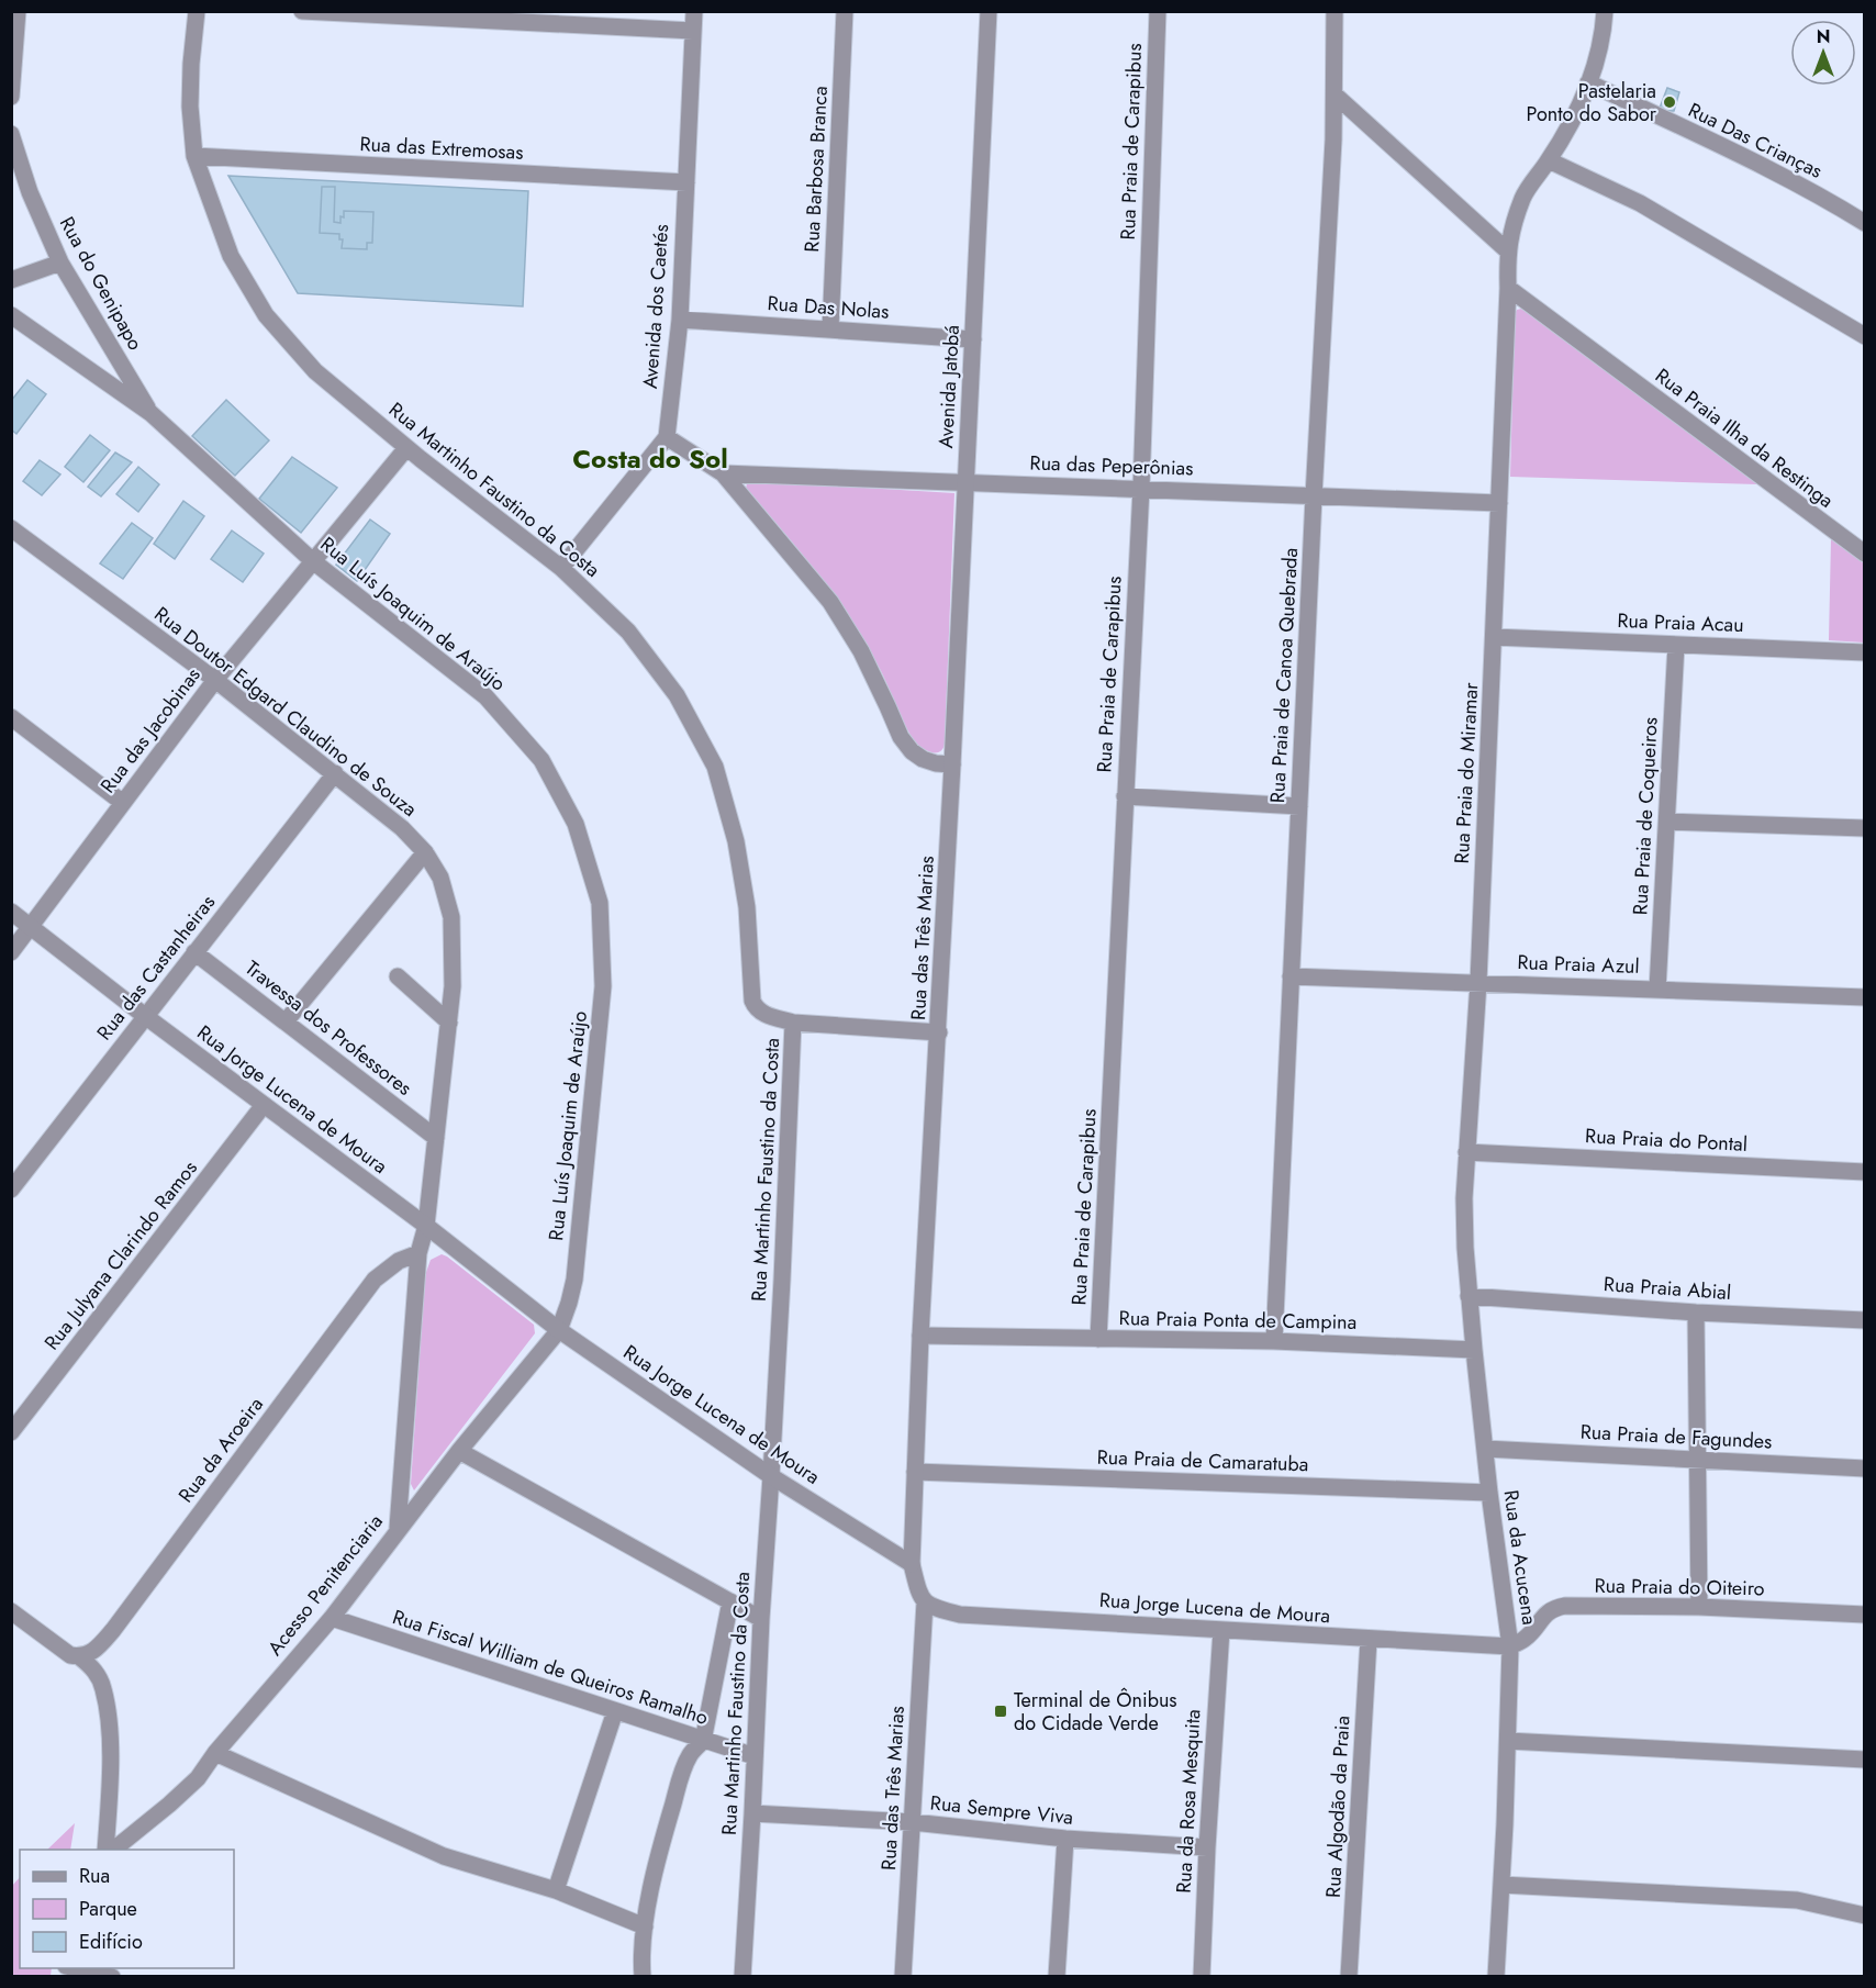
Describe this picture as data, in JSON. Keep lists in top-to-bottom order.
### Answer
{
  "streets": {
    "street": [
      "Rua Das Crianças",
      "Rua Praia de Carapibus",
      "Rua das Extremosas",
      "Rua Barbosa Branca",
      "Rua do Genipapo",
      "Avenida dos Caetés",
      "Rua Das Nolas",
      "Avenida Jatobá",
      "Rua Praia Ilha da Restinga",
      "Rua das Peperônias",
      "Rua Martinho Faustino da Costa",
      "Rua Luís Joaquim de Araújo",
      "Rua Praia Acau",
      "Rua Praia de Canoa Quebrada",
      "Rua Doutor Edgard Claudino de Souza",
      "Rua das Jacobinas",
      "Rua Praia do Miramar",
      "Rua Praia de Coqueiros",
      "Rua das Três Marias",
      "Rua Praia Azul",
      "Rua das Castanheiras",
      "Travessa dos Professores",
      "Rua Jorge Lucena de Moura",
      "Rua Praia do Pontal",
      "Rua Julyana Clarindo Ramos",
      "Rua Praia Abial",
      "Rua Praia Ponta de Campina",
      "Rua Praia de Fagundes",
      "Rua da Aroeira",
      "Rua Praia de Camaratuba",
      "Rua da Acucena",
      "Acesso Penitenciaria",
      "Rua Praia do Oiteiro",
      "Rua Fiscal William de Queiros Ramalho",
      "Rua da Rosa Mesquita",
      "Rua Algodão da Praia",
      "Rua Sempre Viva"
    ]
  },
  "crossings": [
    ["Rua Das Crianças", "Rua Praia do Miramar"],
    ["Rua Praia de Carapibus", "Rua das Peperônias"],
    ["Rua Praia de Carapibus", "Rua Praia Ponta de Campina"],
    ["Rua das Extremosas", "Avenida dos Caetés"],
    ["Rua das Extremosas", "Rua Martinho Faustino da Costa"],
    ["Rua Barbosa Branca", "Rua Das Nolas"],
    ["Rua do Genipapo", "Rua Luís Joaquim de Araújo"],
    ["Avenida dos Caetés", "Rua Das Nolas"],
    ["Rua Das Nolas", "Avenida Jatobá"],
    ["Avenida Jatobá", "Rua das Peperônias"],
    ["Avenida Jatobá", "Rua das Três Marias"],
    ["Rua Praia Ilha da Restinga", "Rua Praia do Miramar"],
    ["Rua das Peperônias", "Rua Praia de Canoa Quebrada"],
    ["Rua das Peperônias", "Rua Praia do Miramar"],
    ["Rua Martinho Faustino da Costa", "Rua das Jacobinas"],
    ["Rua Martinho Faustino da Costa", "Rua Jorge Lucena de Moura"],
    ["Rua Martinho Faustino da Costa", "Rua Fiscal William de Queiros Ramalho"],
    ["Rua Martinho Faustino da Costa", "Rua Sempre Viva"],
    ["Rua Luís Joaquim de Araújo", "Rua das Jacobinas"],
    ["Rua Luís Joaquim de Araújo", "Rua Jorge Lucena de Moura"],
    ["Rua Luís Joaquim de Araújo", "Acesso Penitenciaria"],
    ["Rua Praia Acau", "Rua Praia do Miramar"],
    ["Rua Praia Acau", "Rua Praia de Coqueiros"],
    ["Rua Praia de Canoa Quebrada", "Rua Praia Azul"],
    ["Rua Praia de Canoa Quebrada", "Rua Praia Ponta de Campina"],
    ["Rua Doutor Edgard Claudino de Souza", "Rua das Jacobinas"],
    ["Rua Doutor Edgard Claudino de Souza", "Rua das Castanheiras"],
    ["Rua Doutor Edgard Claudino de Souza", "Travessa dos Professores"],
    ["Rua Doutor Edgard Claudino de Souza", "Rua Jorge Lucena de Moura"],
    ["Rua Doutor Edgard Claudino de Souza", "Rua da Aroeira"],
    ["Rua Doutor Edgard Claudino de Souza", "Acesso Penitenciaria"],
    ["Rua das Jacobinas", "Rua Jorge Lucena de Moura"],
    ["Rua Praia do Miramar", "Rua Praia Azul"],
    ["Rua Praia do Miramar", "Rua Praia do Pontal"],
    ["Rua Praia do Miramar", "Rua Praia Abial"],
    ["Rua Praia do Miramar", "Rua da Acucena"],
    ["Rua Praia de Coqueiros", "Rua Praia Azul"],
    ["Rua das Três Marias", "Rua Jorge Lucena de Moura"],
    ["Rua das Três Marias", "Rua Praia Ponta de Campina"],
    ["Rua das Três Marias", "Rua Praia de Camaratuba"],
    ["Rua das Três Marias", "Rua Sempre Viva"],
    ["Rua das Castanheiras", "Travessa dos Professores"],
    ["Rua das Castanheiras", "Rua Jorge Lucena de Moura"],
    ["Rua Jorge Lucena de Moura", "Rua Julyana Clarindo Ramos"],
    ["Rua Jorge Lucena de Moura", "Rua da Acucena"],
    ["Rua Jorge Lucena de Moura", "Acesso Penitenciaria"],
    ["Rua Jorge Lucena de Moura", "Rua Praia do Oiteiro"],
    ["Rua Jorge Lucena de Moura", "Rua da Rosa Mesquita"],
    ["Rua Jorge Lucena de Moura", "Rua Algodão da Praia"],
    ["Rua Praia Abial", "Rua da Acucena"],
    ["Rua Praia Ponta de Campina", "Rua da Acucena"],
    ["Rua Praia de Fagundes", "Rua da Acucena"],
    ["Rua Praia de Camaratuba", "Rua da Acucena"],
    ["Rua da Acucena", "Rua Praia do Oiteiro"],
    ["Acesso Penitenciaria", "Rua Fiscal William de Queiros Ramalho"],
    ["Rua da Rosa Mesquita", "Rua Sempre Viva"]
  ],
  "districts": ["Costa do Sol"],
  "places": {
    "other": ["Pastelaria Ponto do Sabor"],
    "transit": ["Terminal de Ônibus do Cidade Verde"]
  },
  "legend": ["Rua", "Parque", "Edifício"],
  "north": "top"
}
